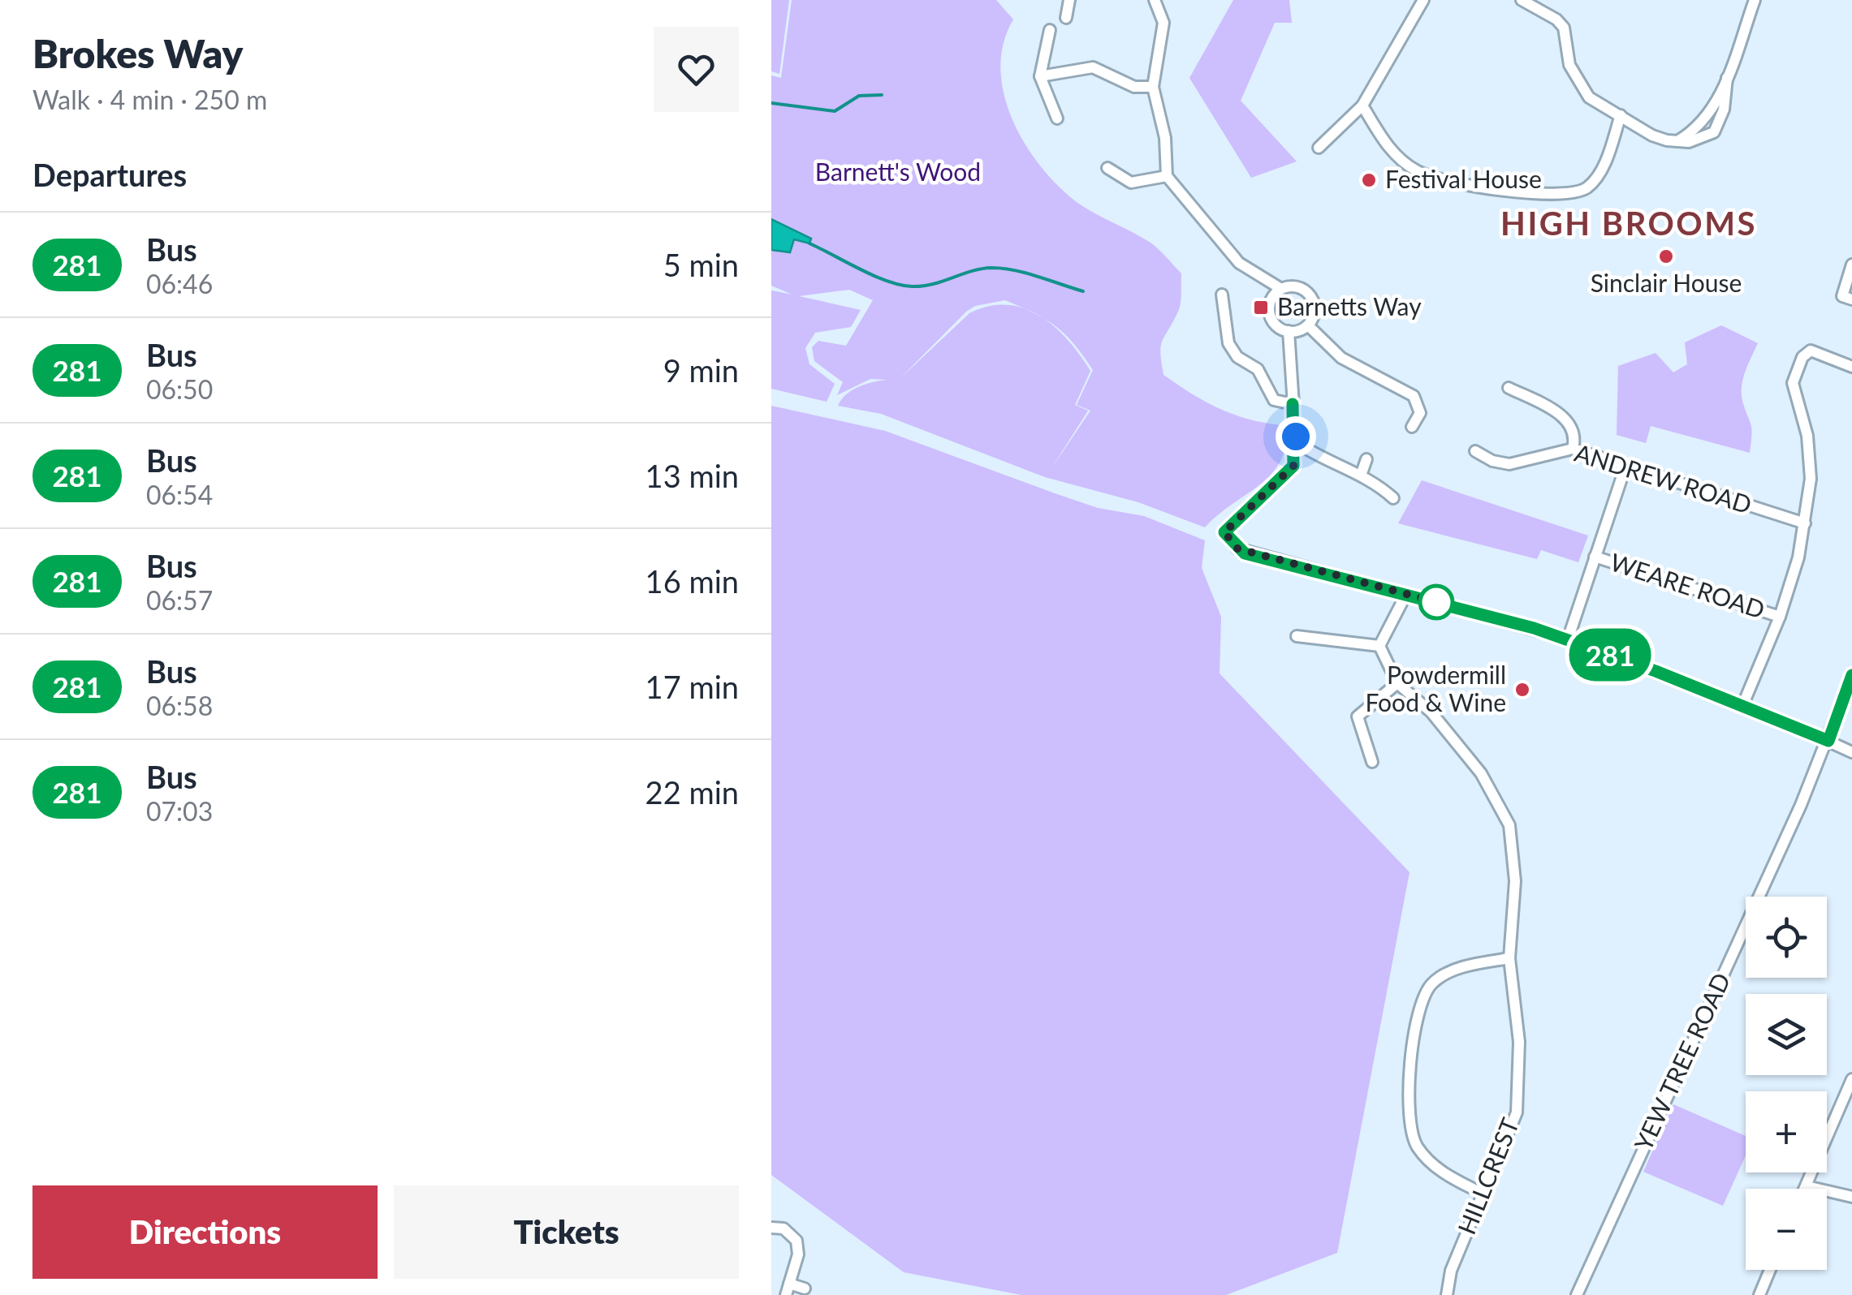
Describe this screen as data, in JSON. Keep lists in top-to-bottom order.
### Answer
{
  "streets": {
    "street": [
      "ANDREW ROAD",
      "WEARE ROAD",
      "YEW TREE ROAD",
      "HILLCREST"
    ]
  },
  "districts": ["HIGH BROOMS"],
  "parks": ["Barnett's Wood"],
  "places": {
    "other": ["Festival House", "Sinclair House", "Powdermill Food & Wine"],
    "transit": ["Barnetts Way"]
  },
  "lines": ["bus line 281"],
  "page": {
    "heading": [
      ["Brokes Way", "Walk · 4 min · 250 m"],
      "Departures"
    ],
    "on_map": "281",
    "list": [
      {
        "mark": "281",
        "name": "Bus",
        "note": "06:46",
        "value": "5 min"
      },
      {
        "mark": "281",
        "name": "Bus",
        "note": "06:50",
        "value": "9 min"
      },
      {
        "mark": "281",
        "name": "Bus",
        "note": "06:54",
        "value": "13 min"
      },
      {
        "mark": "281",
        "name": "Bus",
        "note": "06:57",
        "value": "16 min"
      },
      {
        "mark": "281",
        "name": "Bus",
        "note": "06:58",
        "value": "17 min"
      },
      {
        "mark": "281",
        "name": "Bus",
        "note": "07:03",
        "value": "22 min"
      }
    ],
    "map_buttons": ["+", "−"],
    "buttons": ["Directions", "Tickets"]
  }
}
